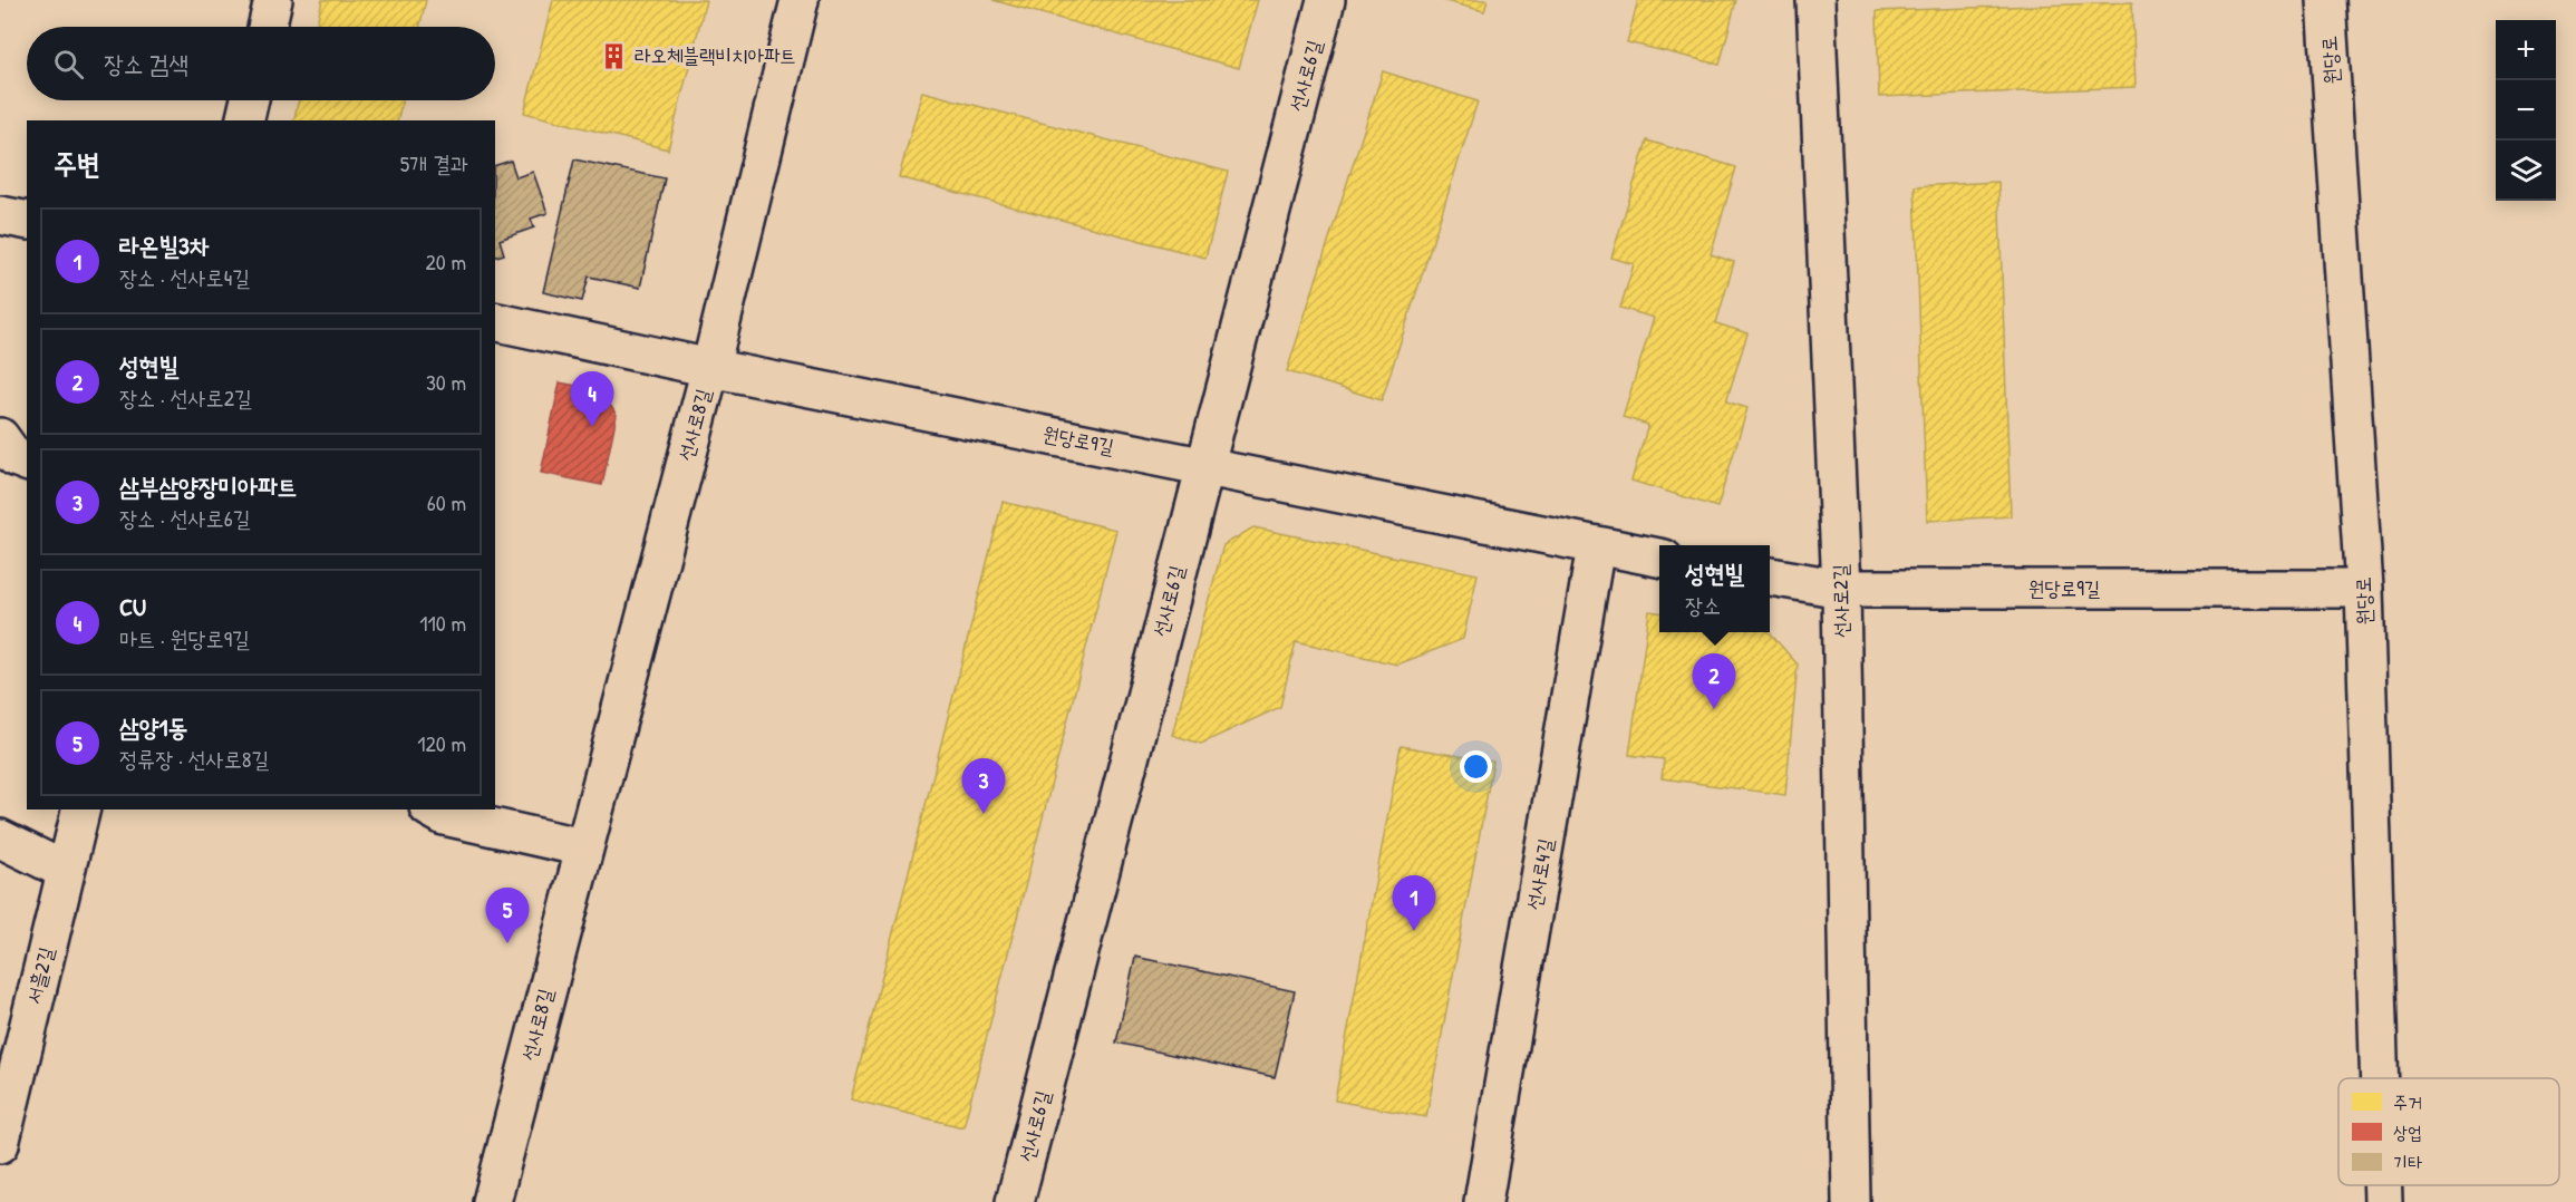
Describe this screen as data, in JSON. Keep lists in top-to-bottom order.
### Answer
{
  "streets": {
    "street": [
      "원당로",
      "선사로6길",
      "선사로8길",
      "원당로9길",
      "선사로2길",
      "선사로4길",
      "서흘2길"
    ]
  },
  "crossings": [
    ["원당로", "원당로9길"],
    ["선사로6길", "원당로9길"],
    ["선사로8길", "원당로9길"],
    ["원당로9길", "선사로2길"],
    ["원당로9길", "선사로4길"]
  ],
  "places": {
    "building": ["라오체블랙비치아파트"]
  },
  "legend": ["주거", "상업", "기타"],
  "page": {
    "map_buttons": ["+", "−"],
    "search": "장소 검색",
    "heading": ["주변", "5개 결과"],
    "list": [
      {
        "mark": "1",
        "name": "라온빌3차",
        "note": "장소 · 선사로4길",
        "value": "20 m"
      },
      {
        "mark": "2",
        "name": "성현빌",
        "note": "장소 · 선사로2길",
        "value": "30 m"
      },
      {
        "mark": "3",
        "name": "삼부삼양장미아파트",
        "note": "장소 · 선사로6길",
        "value": "60 m"
      },
      {
        "mark": "4",
        "name": "CU",
        "note": "마트 · 원당로9길",
        "value": "110 m"
      },
      {
        "mark": "5",
        "name": "삼양1동",
        "note": "정류장 · 선사로8길",
        "value": "120 m"
      }
    ],
    "pins": [
      "4",
      "2",
      "3",
      "1",
      "5"
    ],
    "popup": ["성현빌", "장소"]
  }
}
